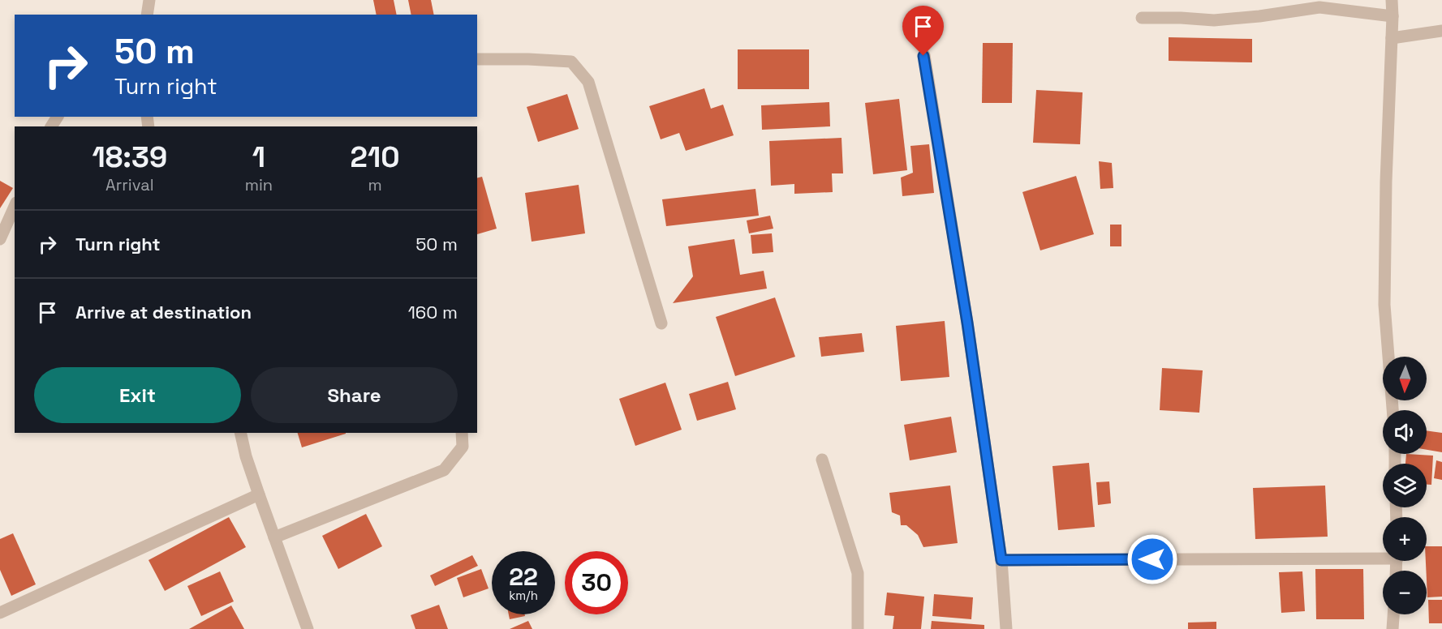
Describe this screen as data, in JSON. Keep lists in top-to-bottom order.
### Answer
{
  "north": "bottom",
  "page": {
    "turn": ["50 m", "Turn right"],
    "eta": [
      "18:39",
      "Arrival",
      "1",
      "min",
      "210",
      "m"
    ],
    "list": [
      {
        "name": "Turn right",
        "value": "50 m"
      },
      {
        "name": "Arrive at destination",
        "value": "160 m"
      }
    ],
    "map_buttons": ["+", "−"],
    "buttons": ["Exit", "Share"],
    "speed": "22 km/h",
    "limit": "30"
  }
}
